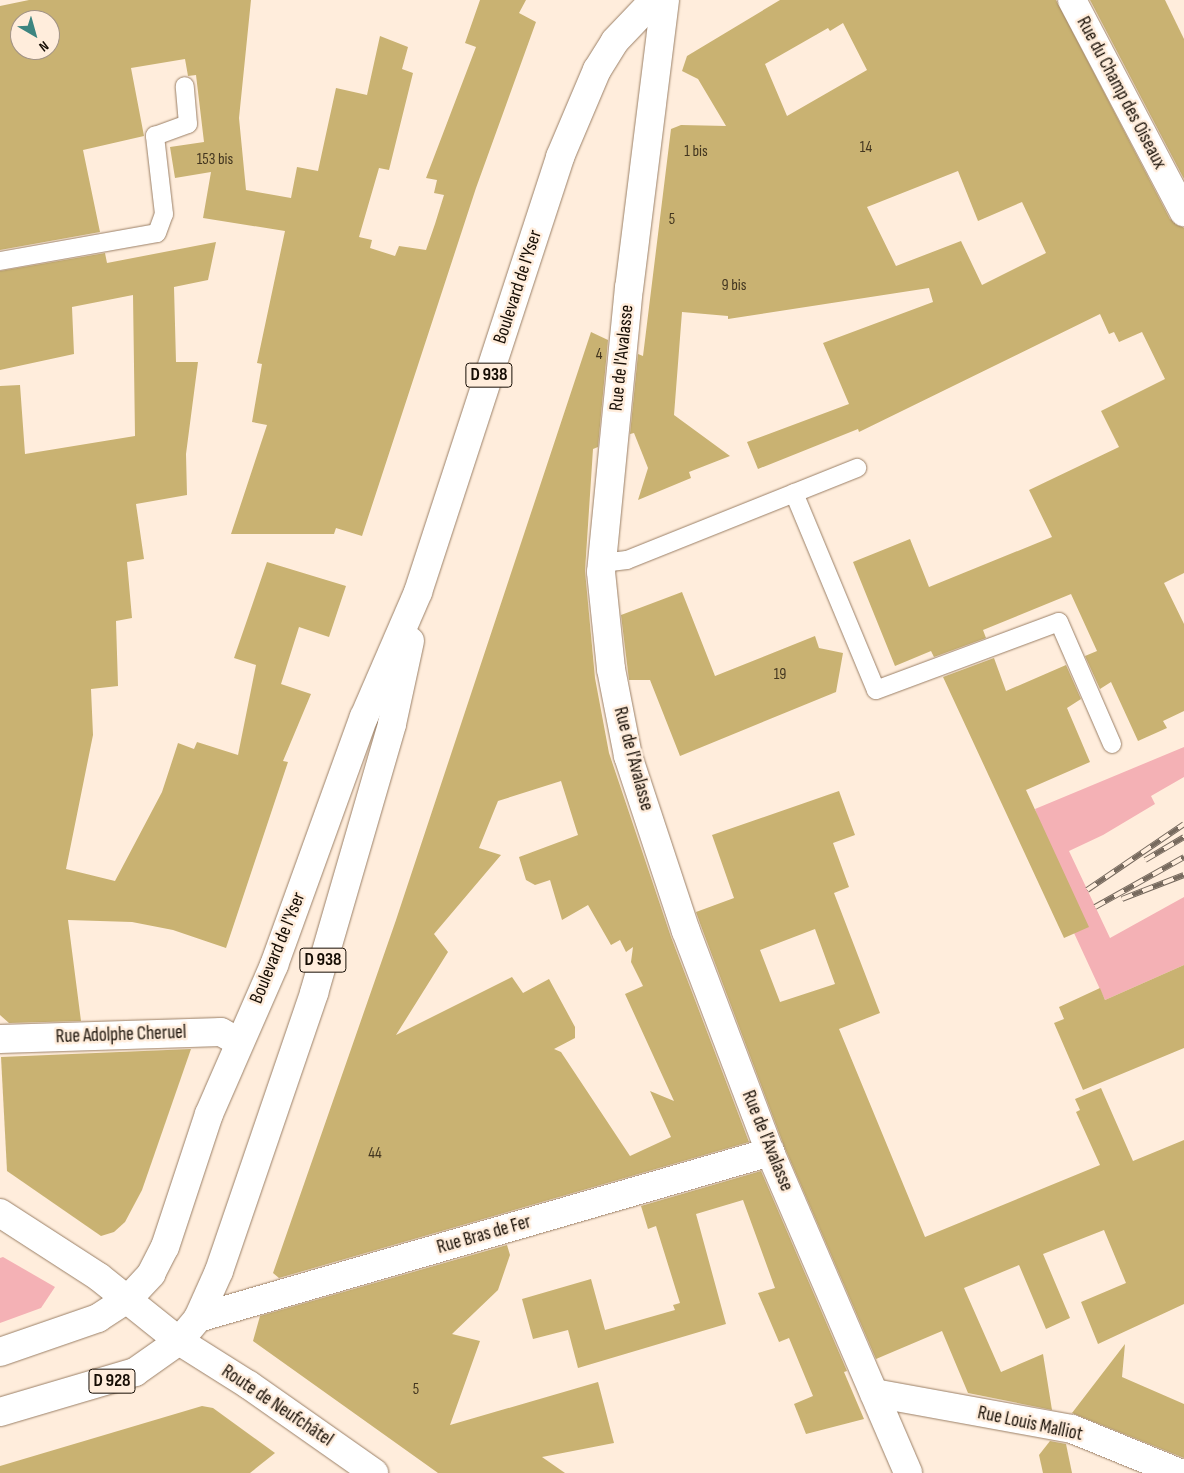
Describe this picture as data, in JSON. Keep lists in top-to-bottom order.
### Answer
{
  "streets": {
    "street": [
      "Rue du Champ des Oiseaux",
      "Boulevard de l'Yser",
      "Rue de l'Avalasse",
      "D 938",
      "Rue Adolphe Cheruel",
      "Rue Bras de Fer",
      "D 928",
      "Route de Neufchâtel",
      "Rue Louis Malliot"
    ]
  },
  "crossings": [
    ["Boulevard de l'Yser", "D 938"],
    ["Boulevard de l'Yser", "Rue Adolphe Cheruel"],
    ["Boulevard de l'Yser", "Rue Bras de Fer"],
    ["Boulevard de l'Yser", "Route de Neufchâtel"],
    ["Rue de l'Avalasse", "Rue Bras de Fer"],
    ["Rue de l'Avalasse", "Rue Louis Malliot"],
    ["D 938", "Rue Bras de Fer"],
    ["D 938", "D 928"],
    ["D 938", "Route de Neufchâtel"],
    ["D 928", "Route de Neufchâtel"]
  ],
  "house_numbers": [
    "14",
    "1 bis",
    "153 bis",
    "5",
    "9 bis",
    "4",
    "19",
    "44",
    "5"
  ],
  "north": "bottom right"
}
